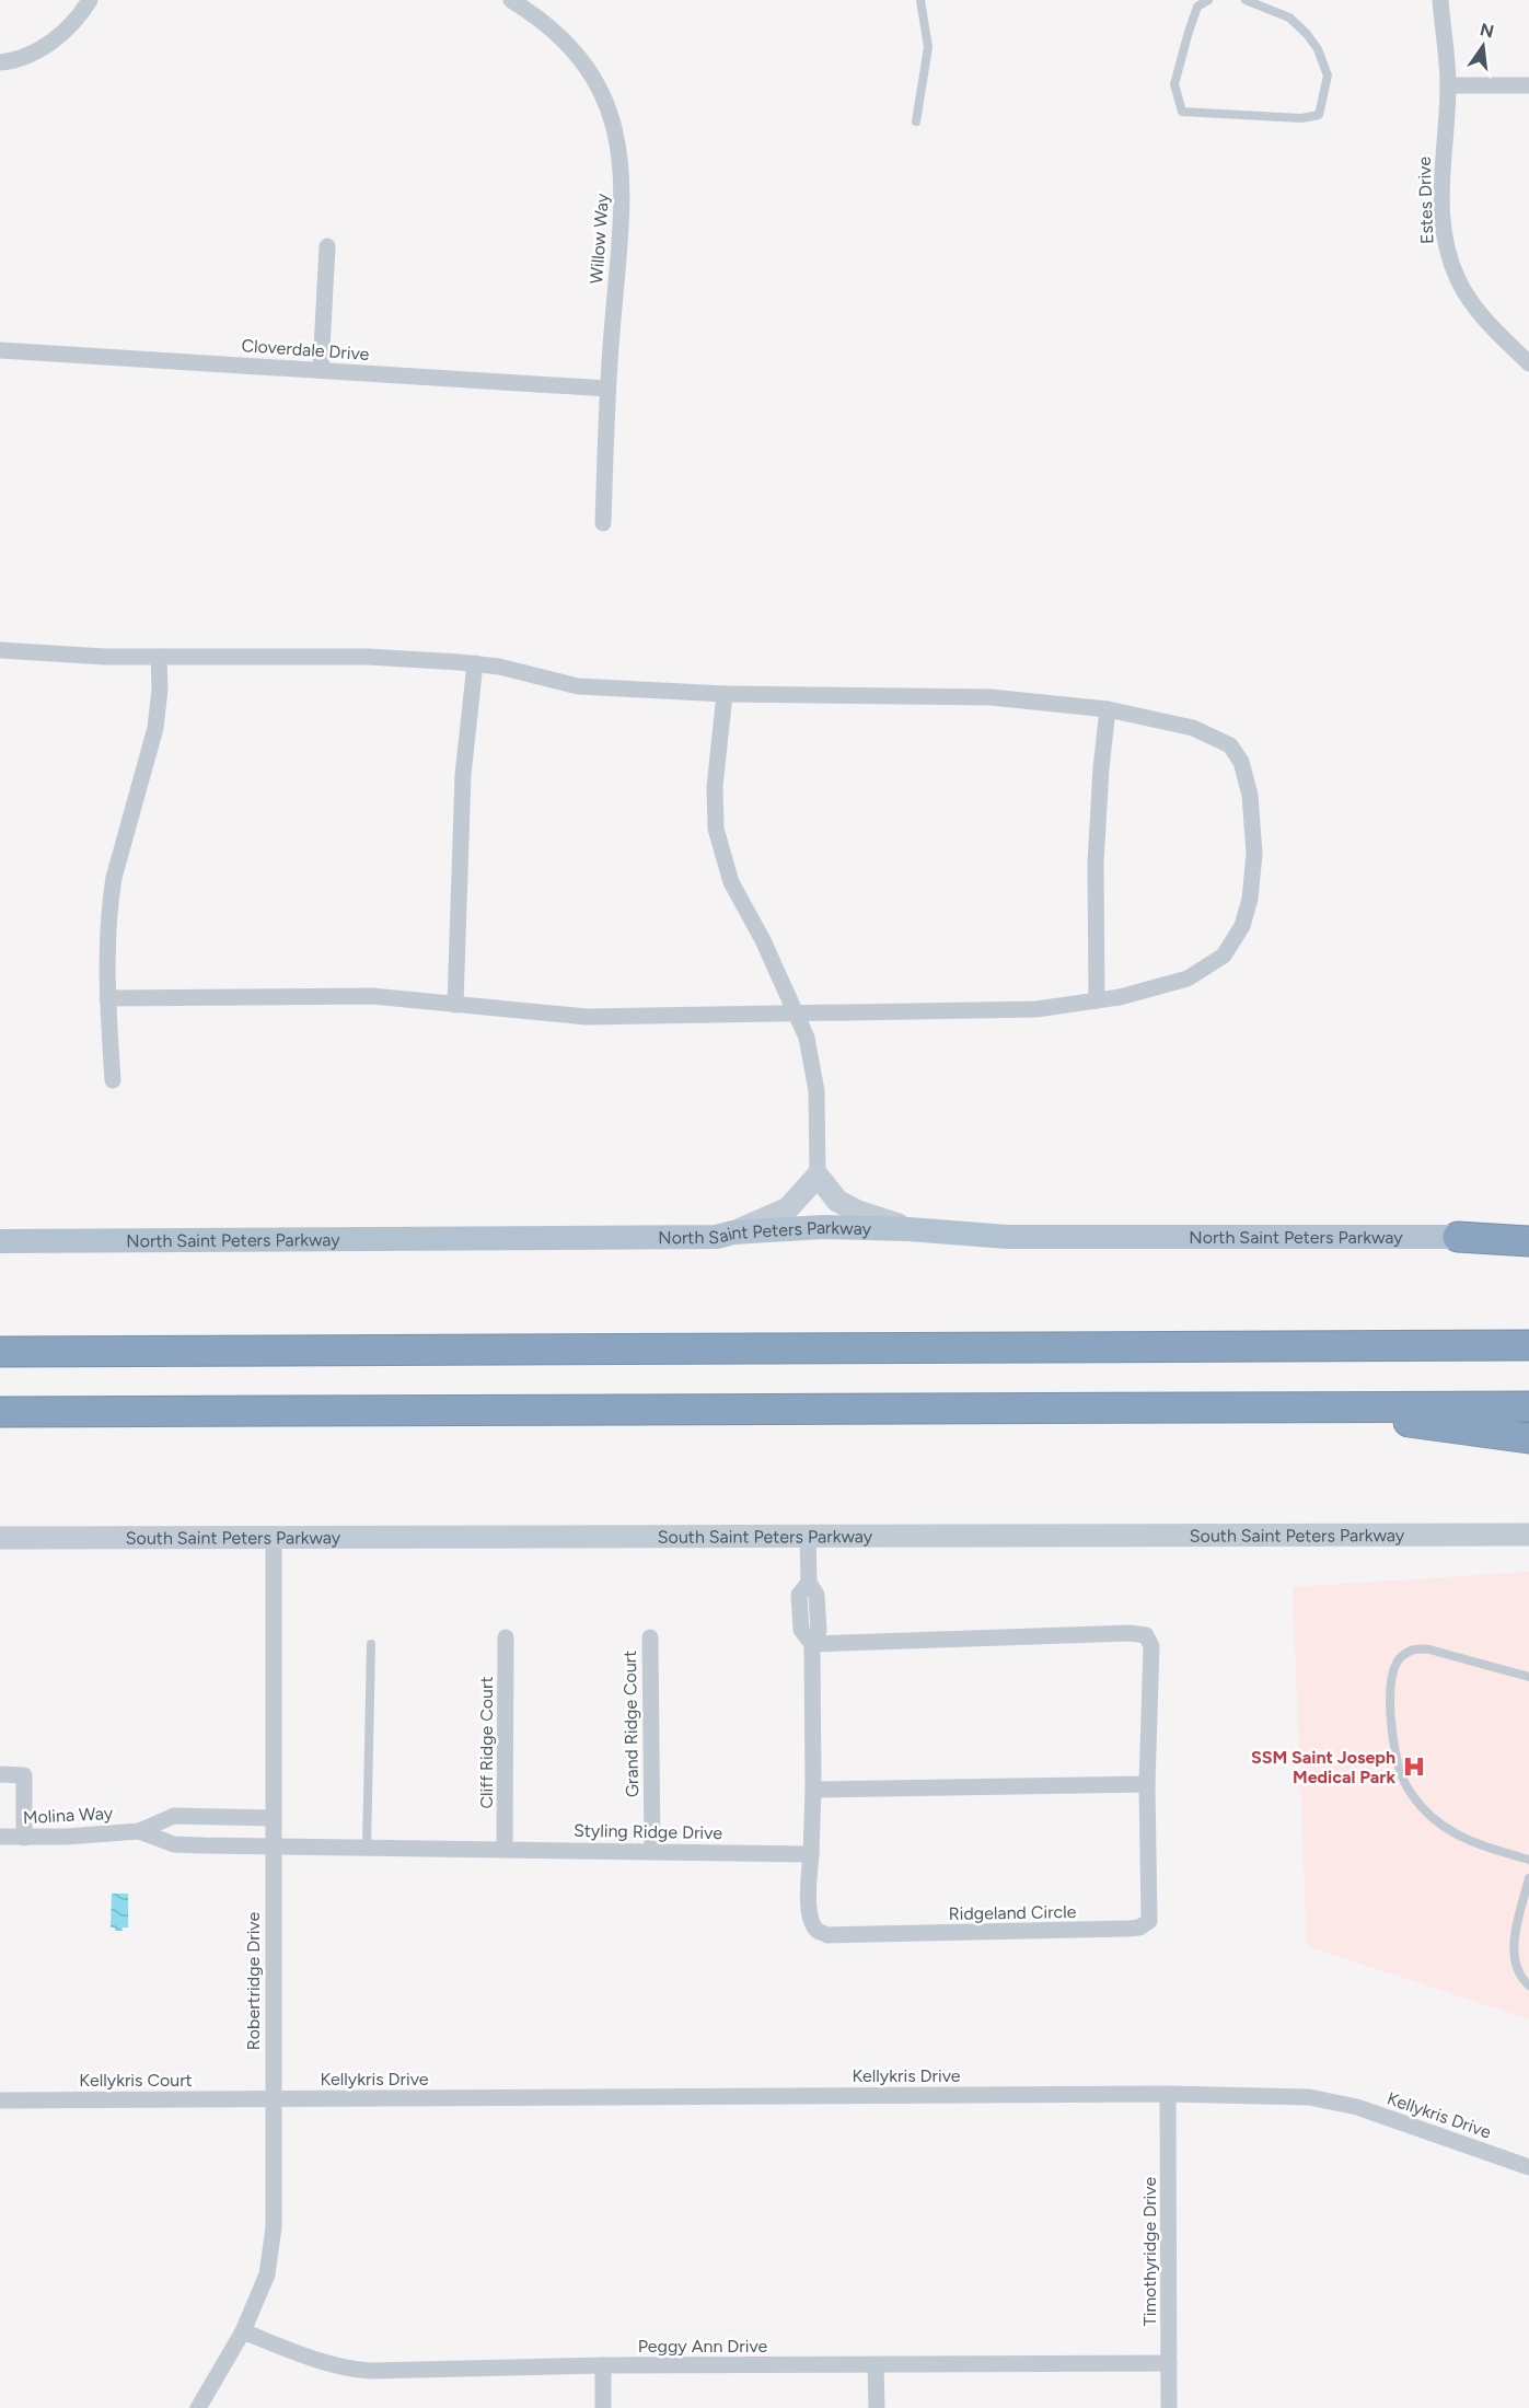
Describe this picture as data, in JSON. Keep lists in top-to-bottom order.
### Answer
{
  "streets": {
    "main road": ["North Saint Peters Parkway", "South Saint Peters Parkway"],
    "street": [
      "Estes Drive",
      "Willow Way",
      "Cloverdale Drive",
      "Grand Ridge Court",
      "Cliff Ridge Court",
      "Molina Way",
      "Styling Ridge Drive",
      "Ridgeland Circle",
      "Robertridge Drive",
      "Kellykris Drive",
      "Kellykris Court",
      "Timothyridge Drive",
      "Peggy Ann Drive"
    ]
  },
  "crossings": [
    ["Willow Way", "Cloverdale Drive"],
    ["South Saint Peters Parkway", "Robertridge Drive"],
    ["Grand Ridge Court", "Styling Ridge Drive"],
    ["Cliff Ridge Court", "Styling Ridge Drive"],
    ["Molina Way", "Styling Ridge Drive"],
    ["Molina Way", "Robertridge Drive"],
    ["Styling Ridge Drive", "Ridgeland Circle"],
    ["Styling Ridge Drive", "Robertridge Drive"],
    ["Robertridge Drive", "Kellykris Drive"],
    ["Robertridge Drive", "Kellykris Court"],
    ["Robertridge Drive", "Peggy Ann Drive"],
    ["Kellykris Drive", "Kellykris Court"],
    ["Kellykris Drive", "Timothyridge Drive"],
    ["Timothyridge Drive", "Peggy Ann Drive"]
  ],
  "places": {
    "hospital": ["SSM Saint Joseph Medical Park"]
  },
  "north": "top"
}
